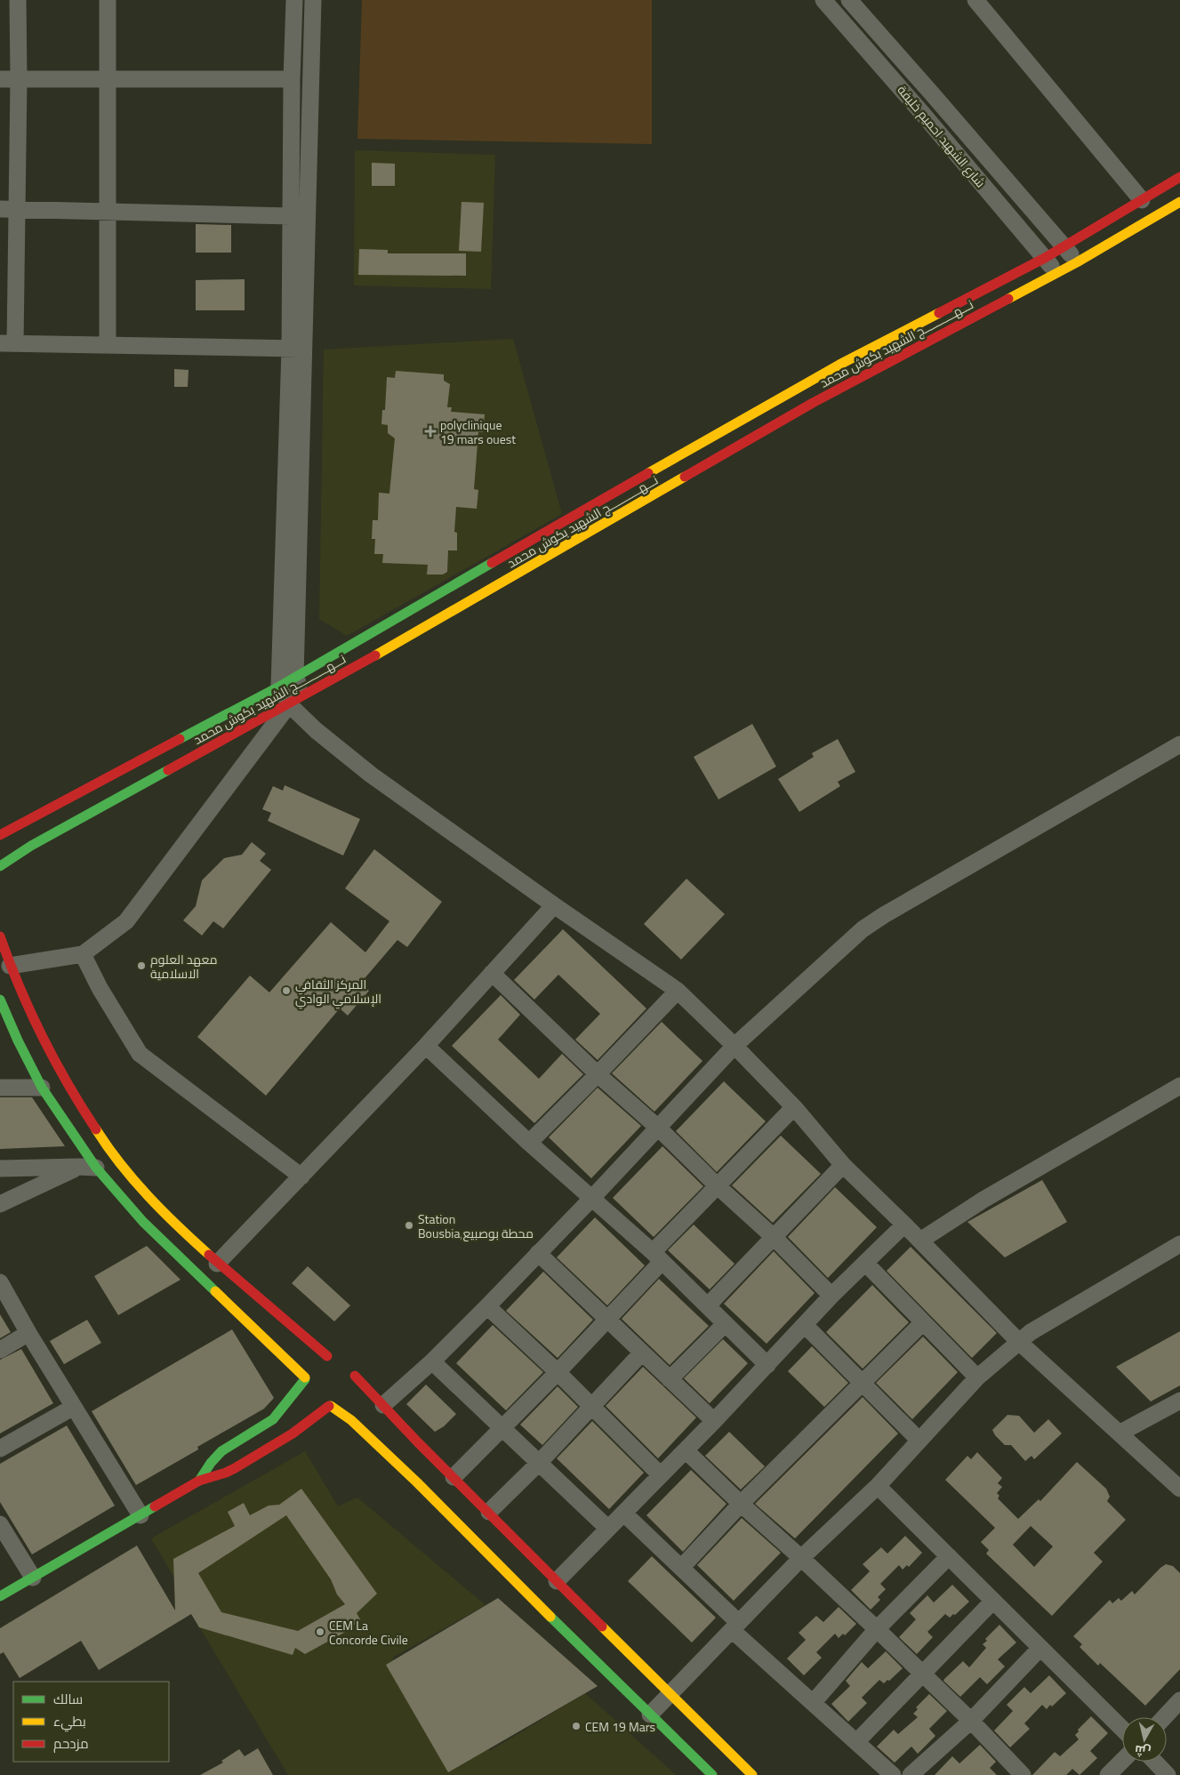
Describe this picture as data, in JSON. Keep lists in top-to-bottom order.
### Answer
{
  "streets": {
    "street": ["شارع الشهيد احميم خليفة", "نـــهـــــــــــج الشهيد بكوش محمد"]
  },
  "crossings": [
    ["شارع الشهيد احميم خليفة", "نـــهـــــــــــج الشهيد بكوش محمد"]
  ],
  "places": {
    "health": ["polyclinique 19 mars ouest"],
    "other": [
      "معهد العلوم الاسلامية",
      "المركز الثقافي الإسلامي الوادي",
      "Station Bousbia,محطة بوصبيع",
      "CEM La Concorde Civile",
      "CEM 19 Mars"
    ]
  },
  "legend": ["سالك", "بطيء", "مزدحم"],
  "north": "bottom"
}
